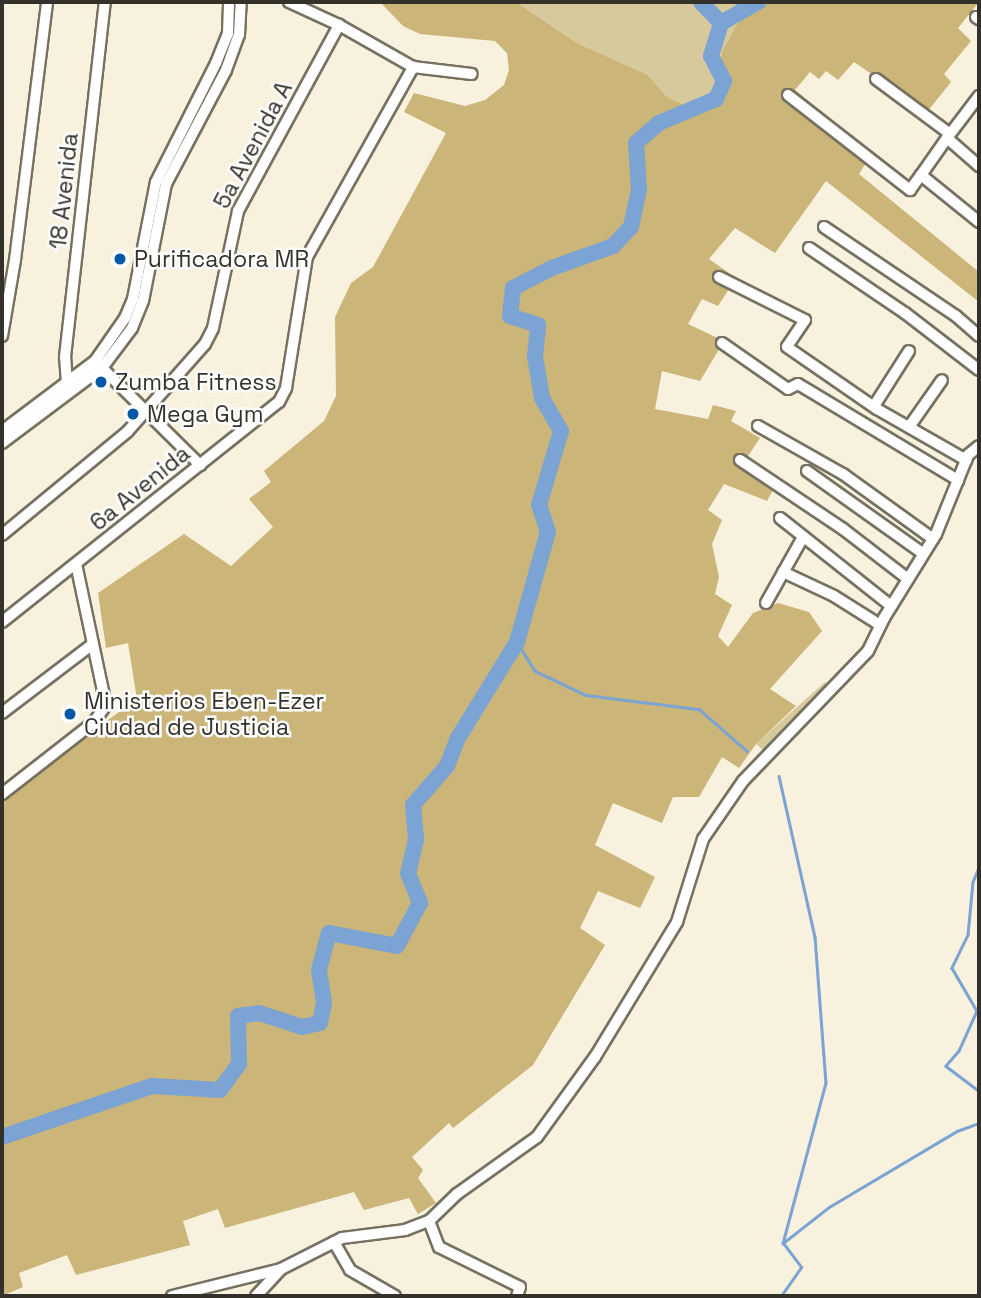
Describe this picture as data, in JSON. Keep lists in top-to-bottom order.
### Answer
{
  "streets": {
    "street": ["5a Avenida A", "18 Avenida", "6a Avenida"]
  },
  "places": [
    "Purificadora MR",
    "Zumba Fitness",
    "Mega Gym",
    "Ministerios Eben-Ezer Ciudad de Justicia"
  ]
}
